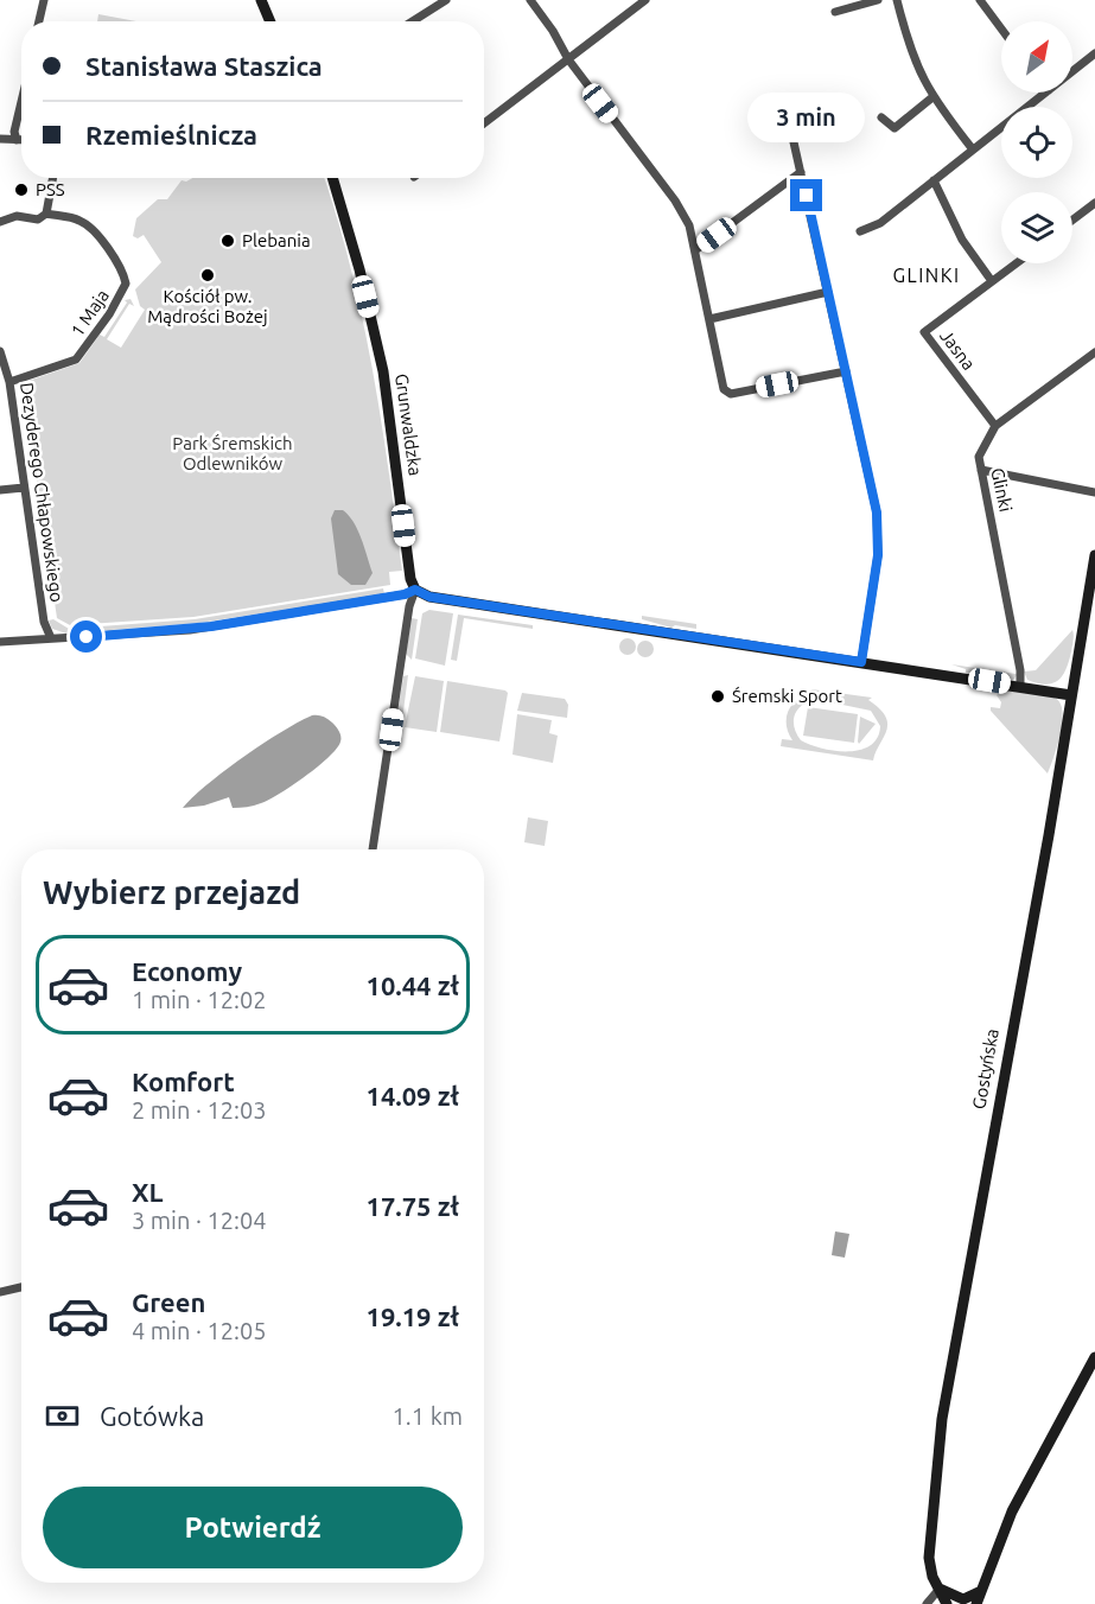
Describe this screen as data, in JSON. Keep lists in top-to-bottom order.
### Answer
{
  "streets": {
    "main road": ["Grunwaldzka", "Gostyńska"],
    "street": [
      "1 Maja",
      "Jasna",
      "Glinki",
      "Dezyderego Chłapowskiego"
    ]
  },
  "crossings": [
    ["1 Maja", "Dezyderego Chłapowskiego"],
    ["Jasna", "Glinki"]
  ],
  "districts": ["GLINKI"],
  "parks": ["Park Śremskich Odlewników"],
  "places": [
    "PSS",
    "Plebania",
    "Kościół pw. Mądrości Bożej",
    "Śremski Sport"
  ],
  "north": "top right",
  "page": {
    "banner": ["Stanisława Staszica", "Rzemieślnicza"],
    "bubble": "3 min",
    "heading": "Wybierz przejazd",
    "list": [
      {
        "name": "Economy",
        "note": "1 min · 12:02",
        "value": "10.44 zł"
      },
      {
        "name": "Komfort",
        "note": "2 min · 12:03",
        "value": "14.09 zł"
      },
      {
        "name": "XL",
        "note": "3 min · 12:04",
        "value": "17.75 zł"
      },
      {
        "name": "Green",
        "note": "4 min · 12:05",
        "value": "19.19 zł"
      }
    ],
    "pay": ["Gotówka", "1.1 km"],
    "buttons": "Potwierdź"
  }
}
